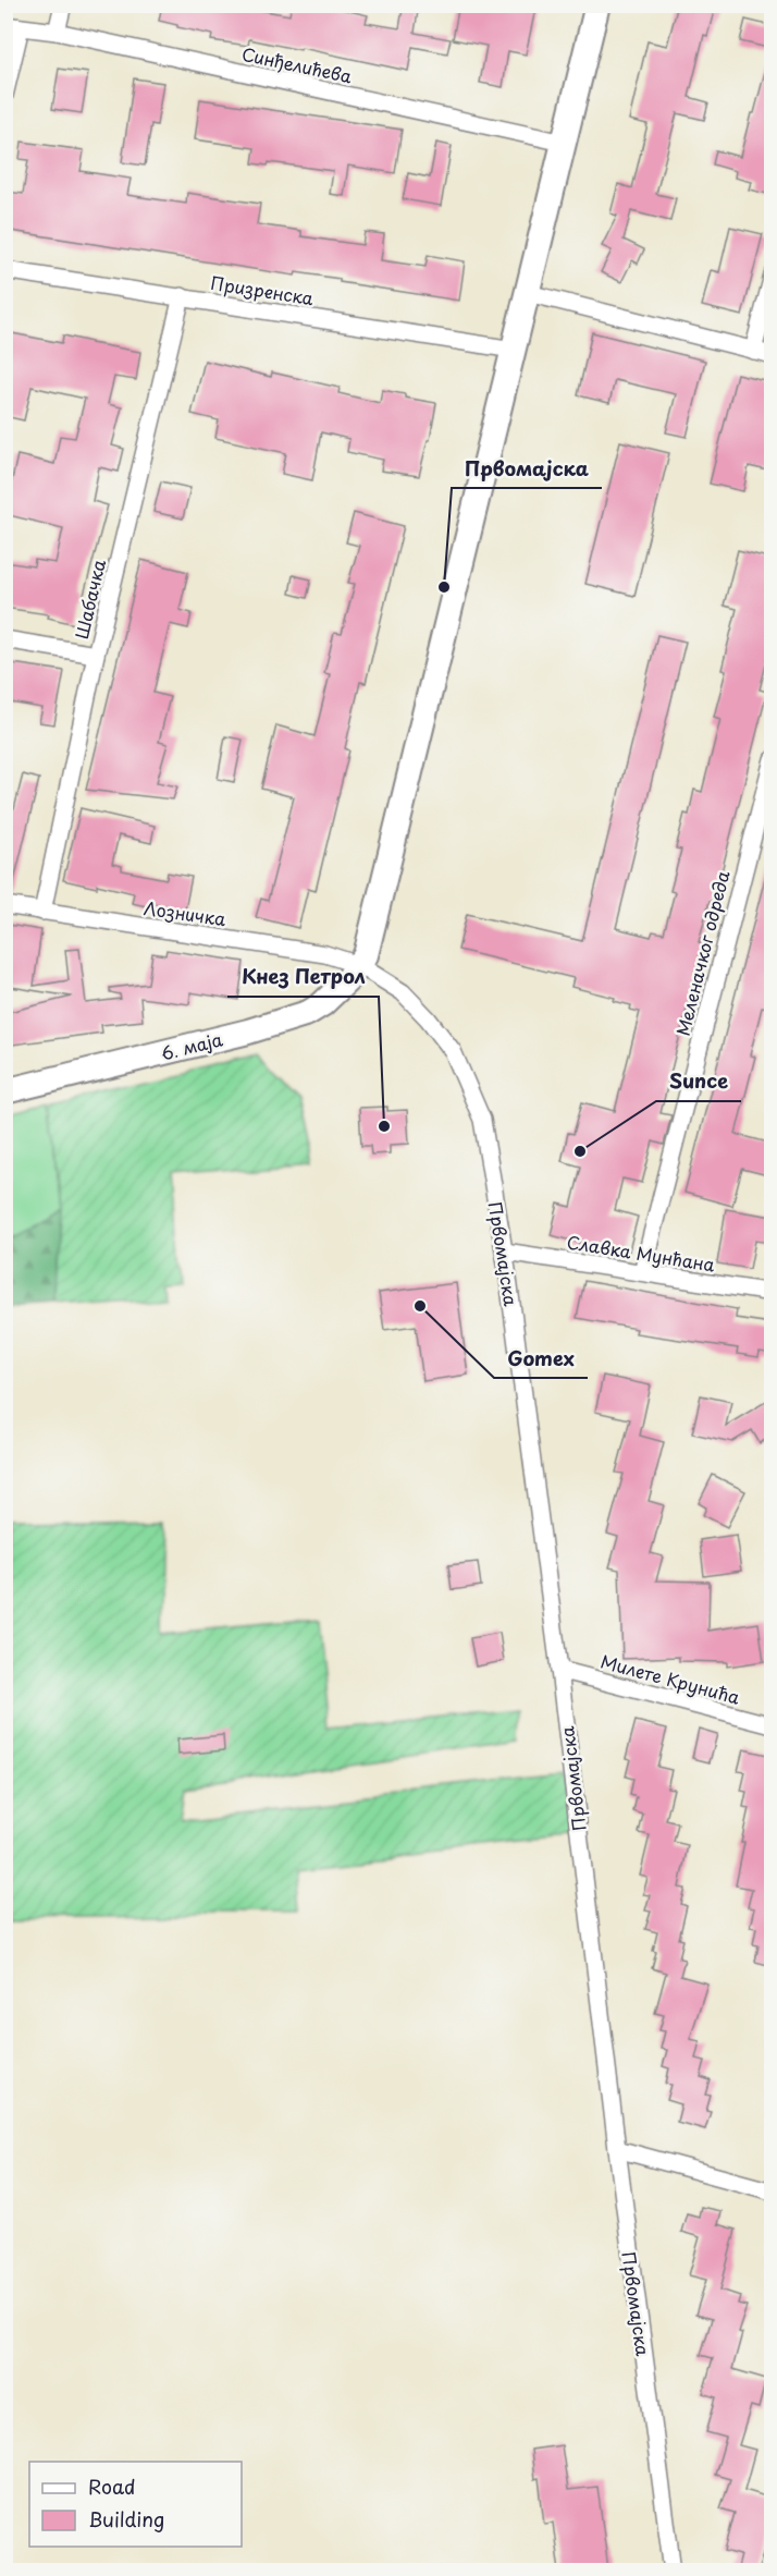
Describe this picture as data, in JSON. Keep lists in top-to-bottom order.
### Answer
{
  "streets": {
    "street": [
      "Синђелићева",
      "Призренска",
      "Шабачка",
      "Лозничка",
      "Меленачког одреда",
      "6. маја",
      "Славка Мунћана",
      "Првомајска",
      "Милете Крунића"
    ]
  },
  "crossings": [
    ["Призренска", "Шабачка"],
    ["Шабачка", "Лозничка"],
    ["Лозничка", "6. маја"],
    ["Лозничка", "Првомајска"],
    ["Меленачког одреда", "Славка Мунћана"],
    ["6. маја", "Првомајска"],
    ["Славка Мунћана", "Првомајска"],
    ["Првомајска", "Милете Крунића"]
  ],
  "places": [
    "Првомајска",
    "Кнез Петрол",
    "Sunce",
    "Gomex"
  ],
  "legend": ["Road", "Building"]
}
